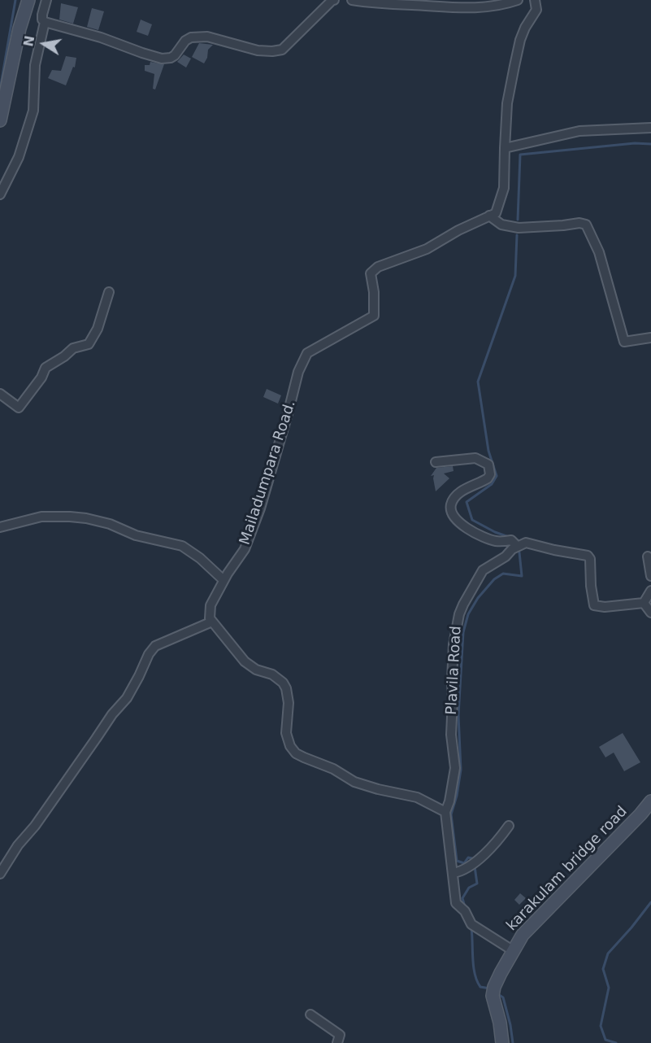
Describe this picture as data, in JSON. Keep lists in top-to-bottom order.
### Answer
{
  "streets": {
    "main road": ["karakulam bridge road"],
    "street": ["Mailadumpara Road.", "Plavila Road"]
  },
  "north": "left"
}
